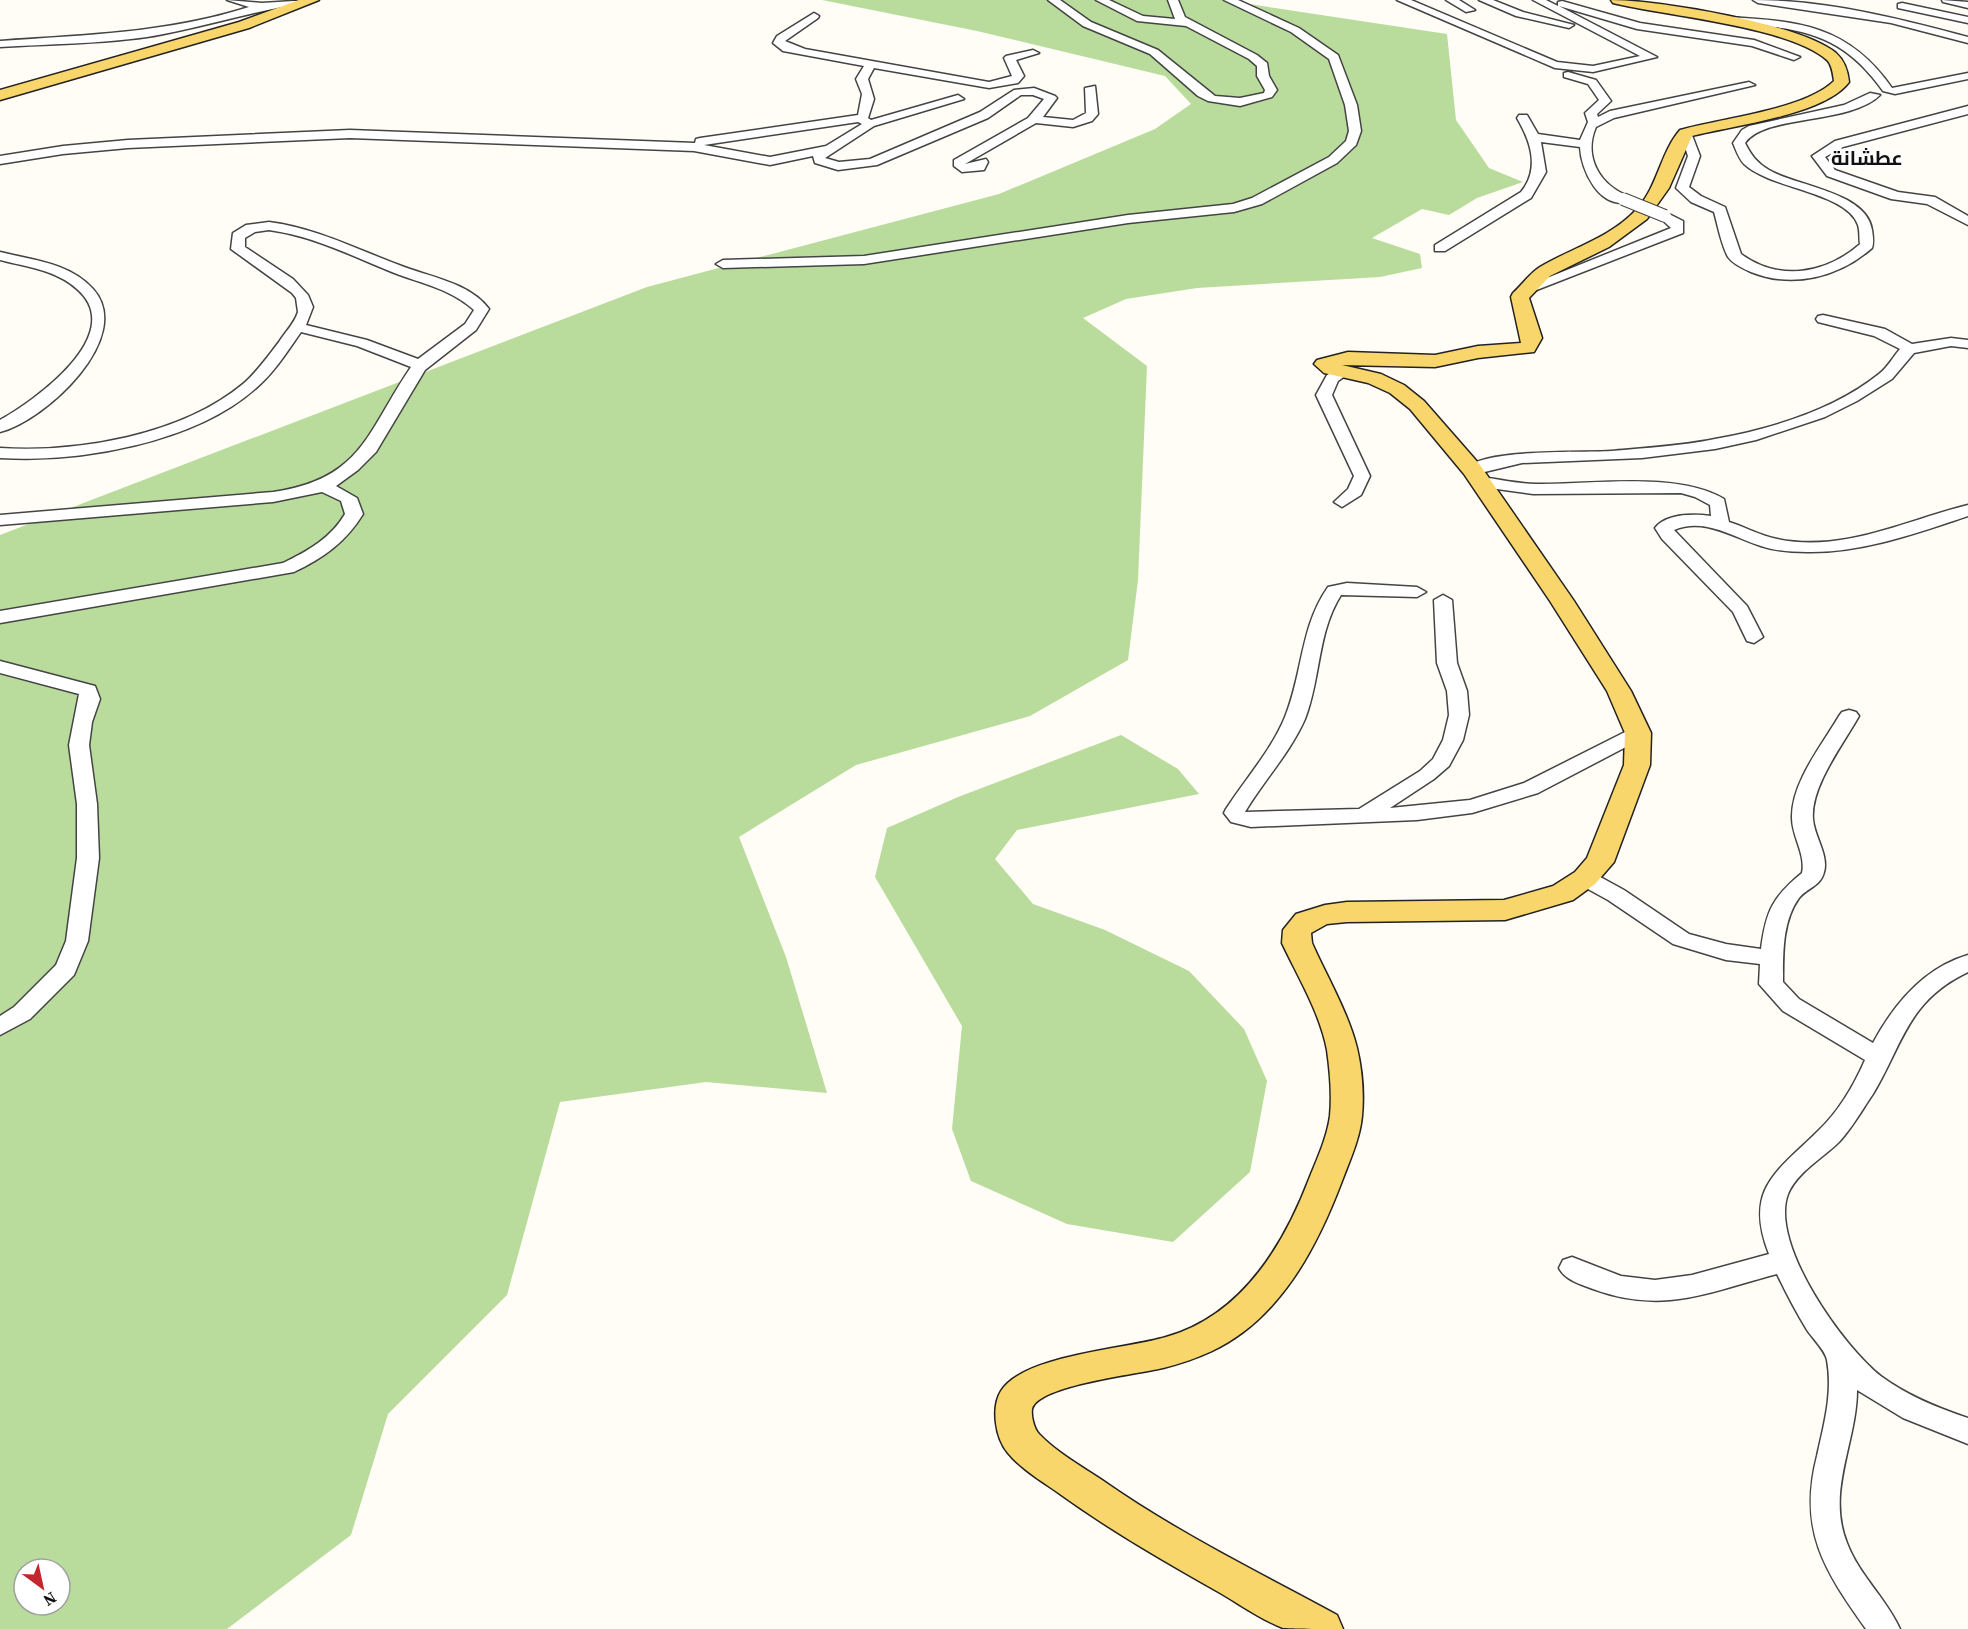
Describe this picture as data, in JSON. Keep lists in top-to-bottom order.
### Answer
{
  "districts": ["عطشانة"],
  "north": "bottom right"
}
